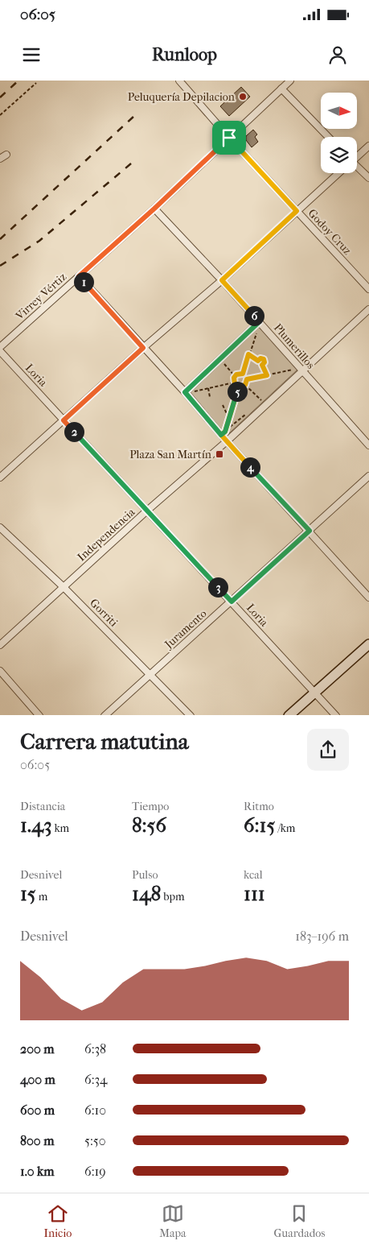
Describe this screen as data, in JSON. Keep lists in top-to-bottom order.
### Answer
{
  "streets": {
    "street": [
      "Godoy Cruz",
      "Virrey Vértiz",
      "Plumerillos",
      "Loria",
      "Independencia",
      "Gorriti",
      "Juramento"
    ]
  },
  "crossings": [
    ["Godoy Cruz", "Virrey Vértiz"],
    ["Virrey Vértiz", "Plumerillos"],
    ["Plumerillos", "Independencia"],
    ["Loria", "Independencia"],
    ["Loria", "Juramento"],
    ["Independencia", "Gorriti"],
    ["Gorriti", "Juramento"]
  ],
  "places": {
    "other": ["Peluquería Depilacion"],
    "transit": ["Plaza San Martín"]
  },
  "north": "right",
  "page": {
    "status": "06:05",
    "header": "Runloop",
    "pins": [
      "1",
      "6",
      "5",
      "2",
      "4",
      "3"
    ],
    "heading": ["Carrera matutina", "06:05"],
    "stats": [
      ["Distancia", "1.43 km"],
      ["Tiempo", "8:56"],
      ["Ritmo", "6:15 /km"],
      ["Desnivel", "15 m"],
      ["Pulso", "148 bpm"],
      ["kcal", "111"]
    ],
    "chart": ["Desnivel", "183–196 m"],
    "list": [
      {
        "name": "200 m",
        "note": "6:38"
      },
      {
        "name": "400 m",
        "note": "6:34"
      },
      {
        "name": "600 m",
        "note": "6:10"
      },
      {
        "name": "800 m",
        "note": "5:50"
      },
      {
        "name": "1.0 km",
        "note": "6:19"
      }
    ],
    "tabs": ["Inicio", "Mapa", "Guardados"]
  }
}
